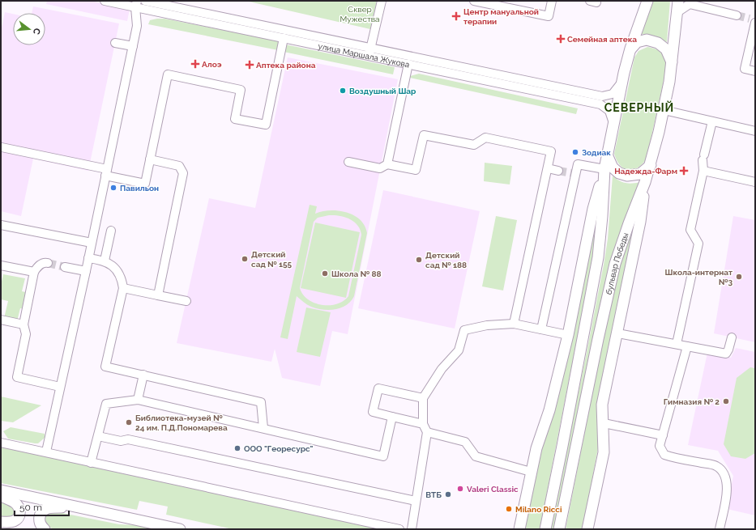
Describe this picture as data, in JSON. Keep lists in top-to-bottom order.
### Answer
{
  "streets": {
    "main road": ["бульвар Победы"],
    "street": ["улица Маршала Жукова"]
  },
  "crossings": [
    ["улица Маршала Жукова", "бульвар Победы"]
  ],
  "districts": ["СЕВЕРНЫЙ"],
  "parks": ["Сквер Мужества"],
  "places": {
    "health": [
      "Центр мануальной терапии",
      "Семейная аптека",
      "Алоэ",
      "Аптека района",
      "Надежда-Фарм"
    ],
    "other": [
      "Воздушный Шар",
      "Зодиак",
      "Павильон",
      "Детский сад № 155",
      "Детский сад № 188",
      "Школа № 88",
      "Школа-интернат №3",
      "Гимназия № 2",
      "Библиотека-музей № 24 им. П.Д.Пономарева",
      "ООО \"Георесурс\"",
      "Valeri Classic",
      "ВТБ",
      "Milano Ricci"
    ]
  },
  "scale_bar": "50 m",
  "north": "right"
}
